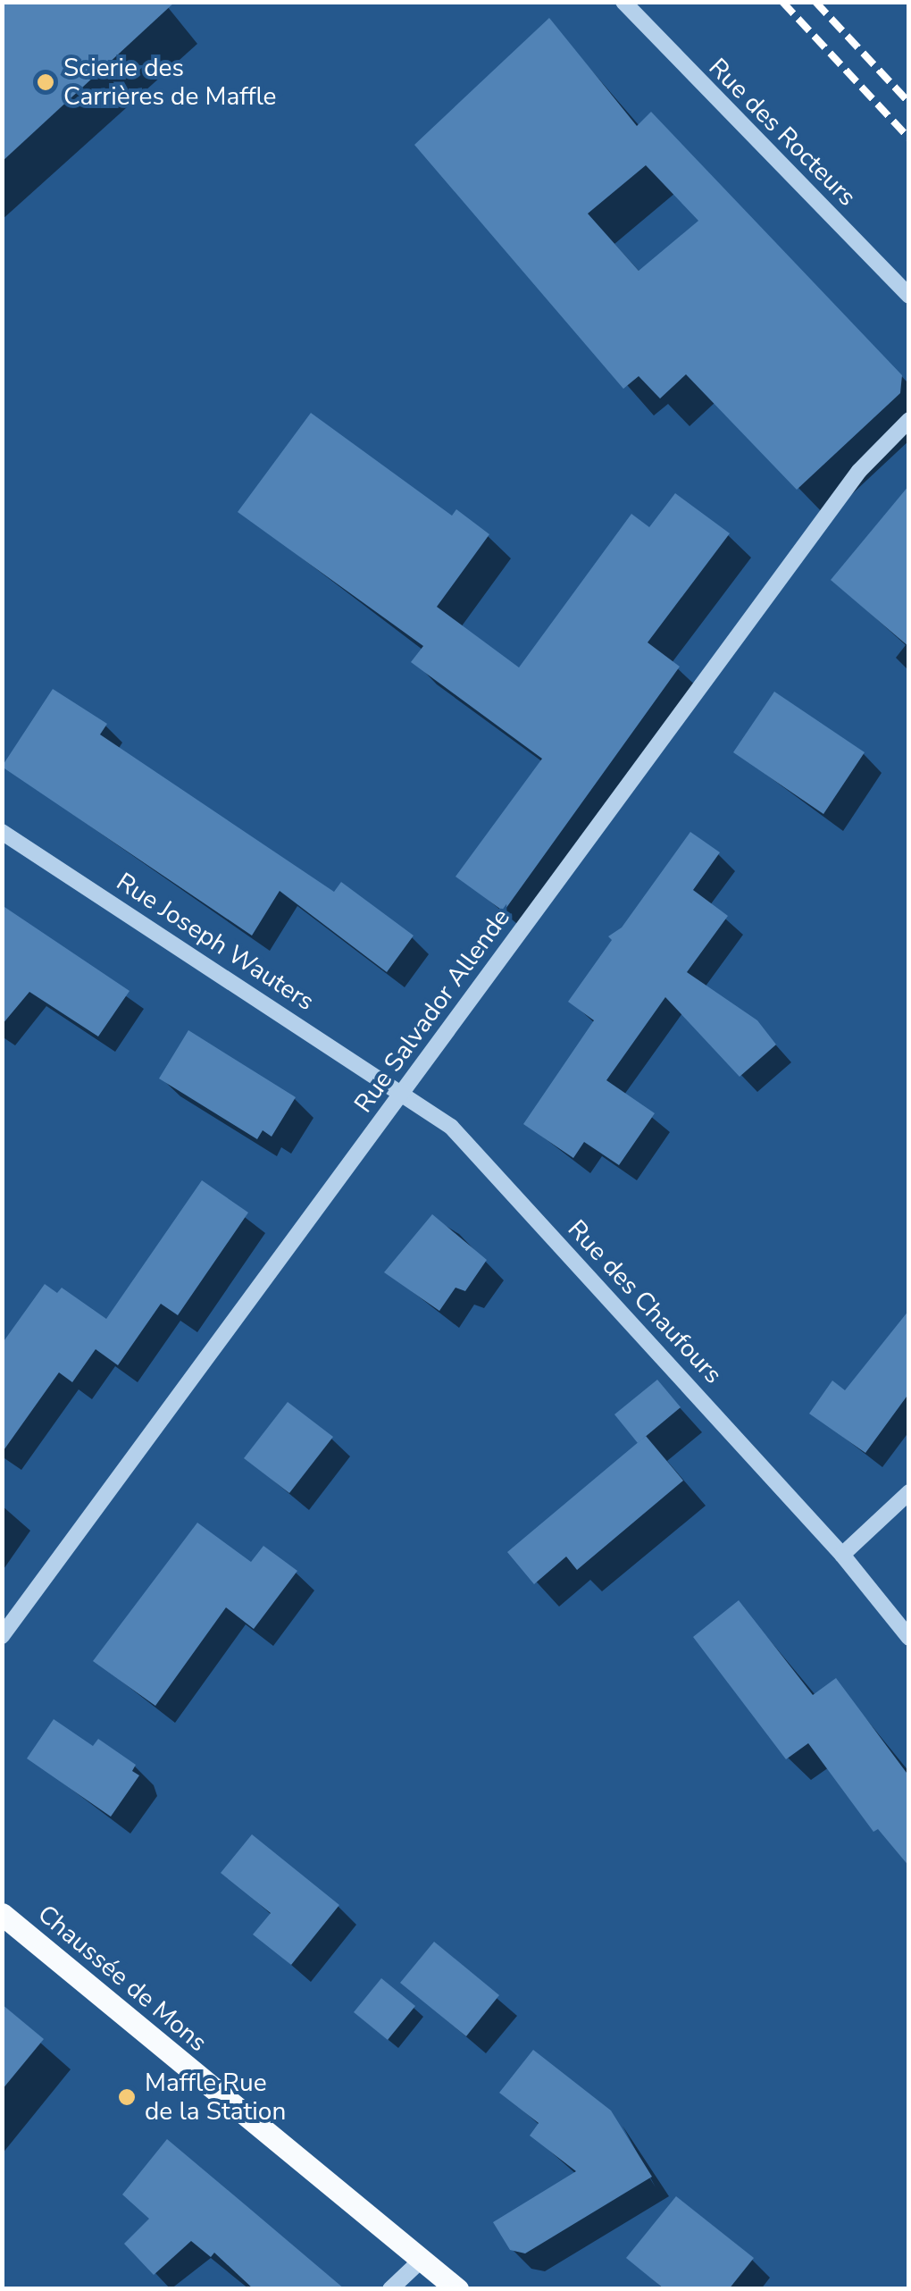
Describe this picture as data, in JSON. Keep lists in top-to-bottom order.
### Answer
{
  "streets": {
    "main road": ["Chaussée de Mons"],
    "street": [
      "Rue des Rocteurs",
      "Rue Joseph Wauters",
      "Rue Salvador Allende",
      "Rue des Chaufours"
    ]
  },
  "crossings": [
    ["Rue Joseph Wauters", "Rue Salvador Allende"],
    ["Rue Joseph Wauters", "Rue des Chaufours"],
    ["Rue Salvador Allende", "Rue des Chaufours"]
  ],
  "places": ["Scierie des Carrières de Maffle", "Maffle Rue de la Station"]
}
